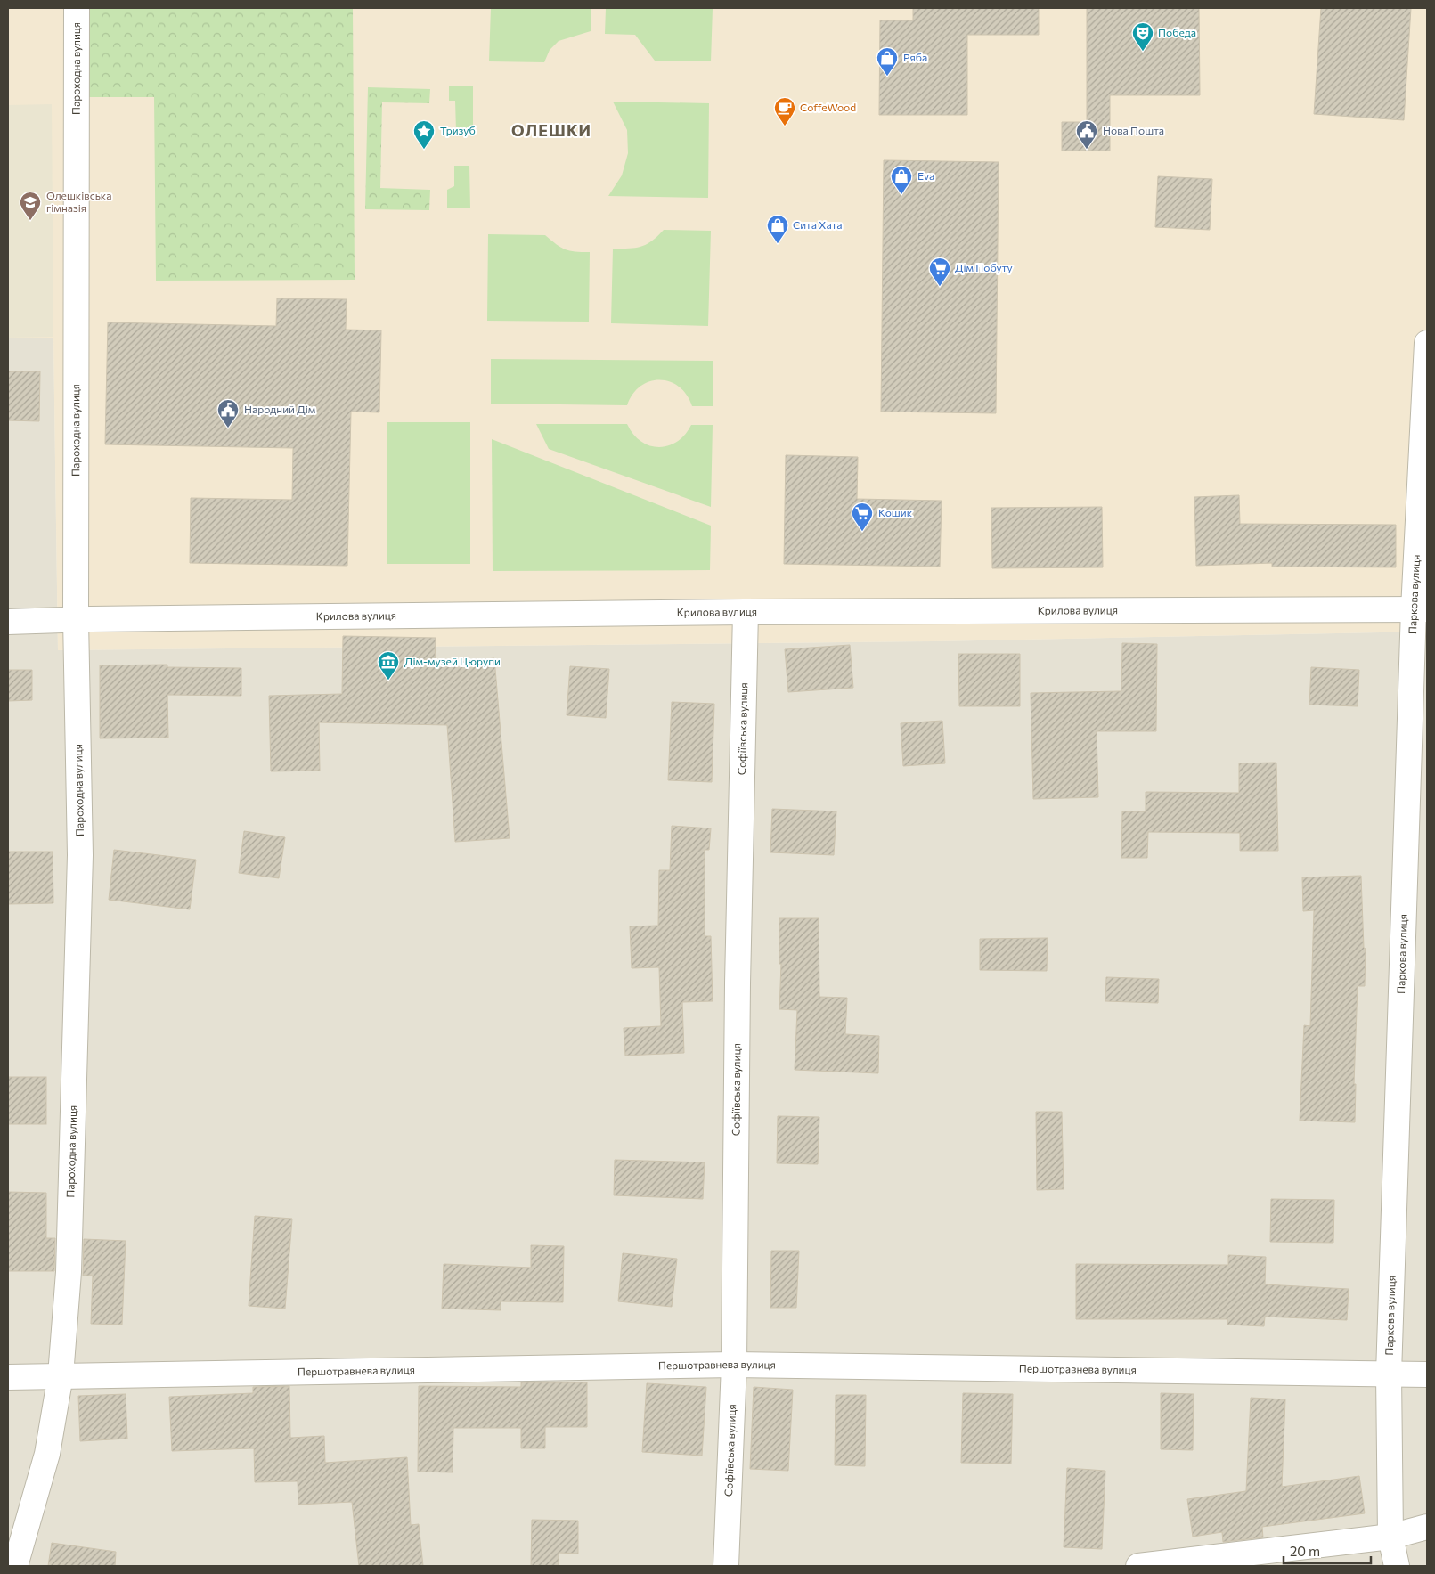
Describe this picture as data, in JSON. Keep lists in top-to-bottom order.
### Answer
{
  "streets": {
    "street": [
      "Пароходна вулиця",
      "Паркова вулиця",
      "Крилова вулиця",
      "Софіївська вулиця",
      "Першотравнева вулиця"
    ]
  },
  "crossings": [
    ["Пароходна вулиця", "Крилова вулиця"],
    ["Пароходна вулиця", "Першотравнева вулиця"],
    ["Паркова вулиця", "Крилова вулиця"],
    ["Паркова вулиця", "Першотравнева вулиця"],
    ["Крилова вулиця", "Софіївська вулиця"],
    ["Софіївська вулиця", "Першотравнева вулиця"]
  ],
  "districts": ["ОЛЕШКИ"],
  "places": {
    "theatre": ["Победа"],
    "shop": ["Ряба", "Eva", "Сита Хата"],
    "cafe": ["CoffeWood"],
    "place": ["Тризуб"],
    "public building": ["Нова Пошта", "Народний Дім"],
    "school or university": ["Олешківська гімназія"],
    "supermarket": ["Дім Побуту", "Кошик"],
    "museum": ["Дім-музей Цюрупи"]
  },
  "scale_bar": "20 m"
}
